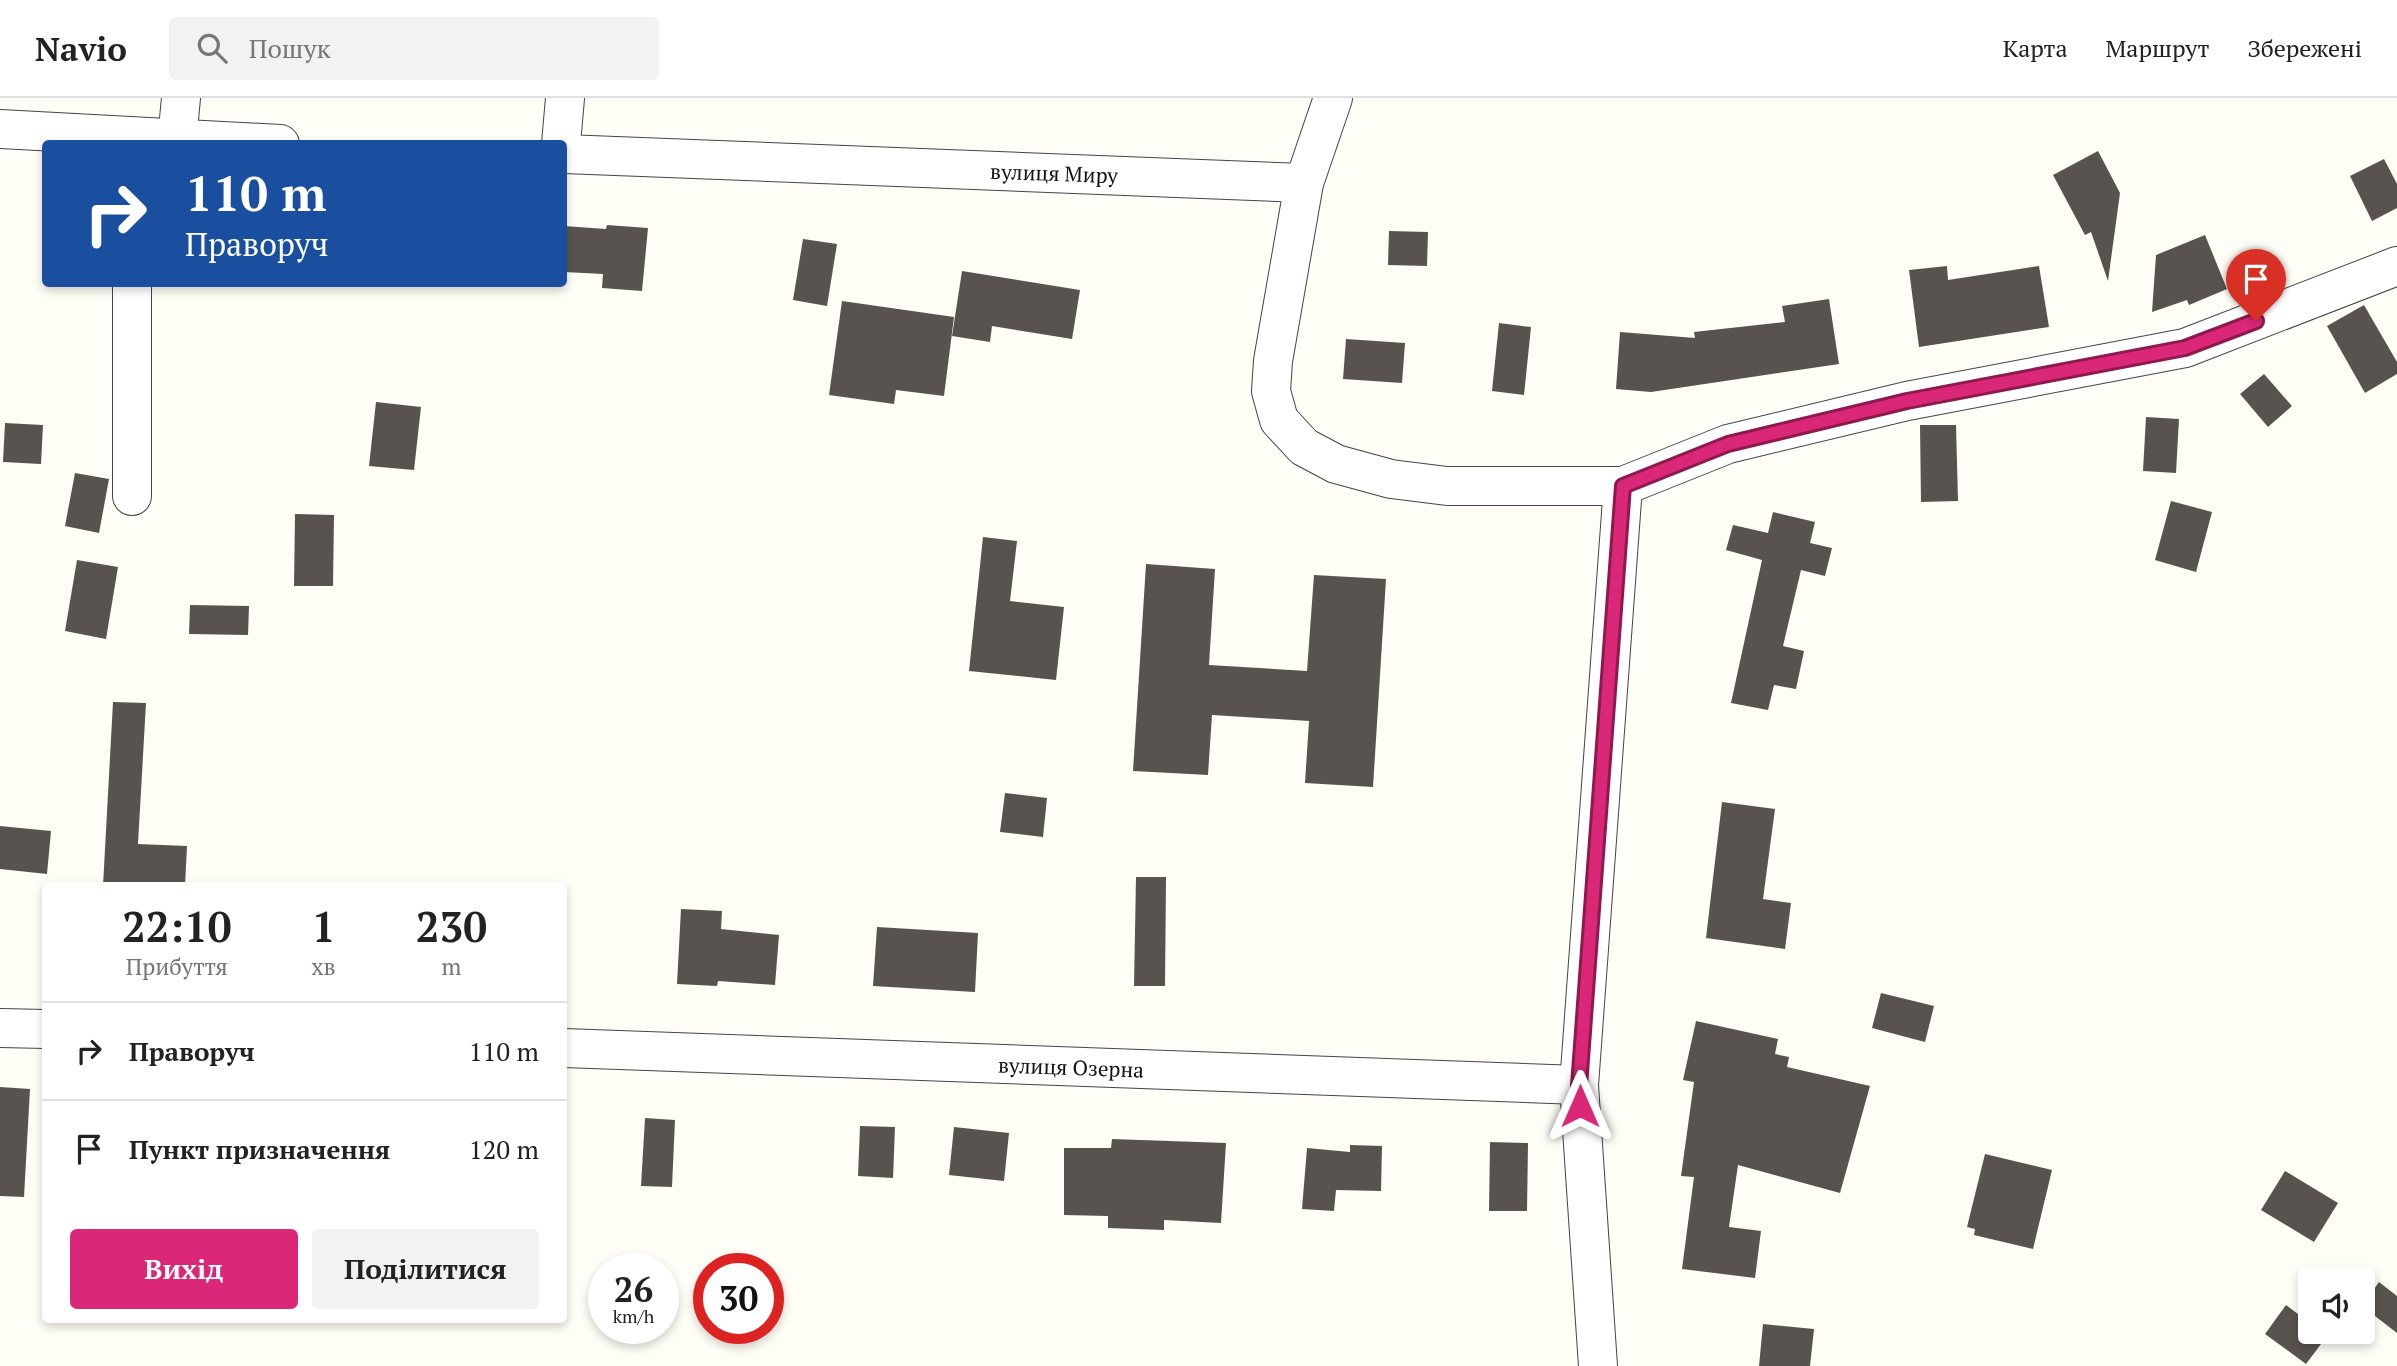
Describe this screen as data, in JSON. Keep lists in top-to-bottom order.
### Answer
{
  "streets": {
    "street": ["вулиця Миру", "вулиця Озерна"]
  },
  "page": {
    "header": "Navio",
    "search": "Пошук",
    "nav": ["Карта", "Маршрут", "Збережені"],
    "turn": ["110 m", "Праворуч"],
    "eta": [
      "22:10",
      "Прибуття",
      "1",
      "хв",
      "230",
      "m"
    ],
    "list": [
      {
        "name": "Праворуч",
        "value": "110 m"
      },
      {
        "name": "Пункт призначення",
        "value": "120 m"
      }
    ],
    "buttons": ["Вихід", "Поділитися"],
    "speed": "26 km/h",
    "limit": "30"
  }
}
